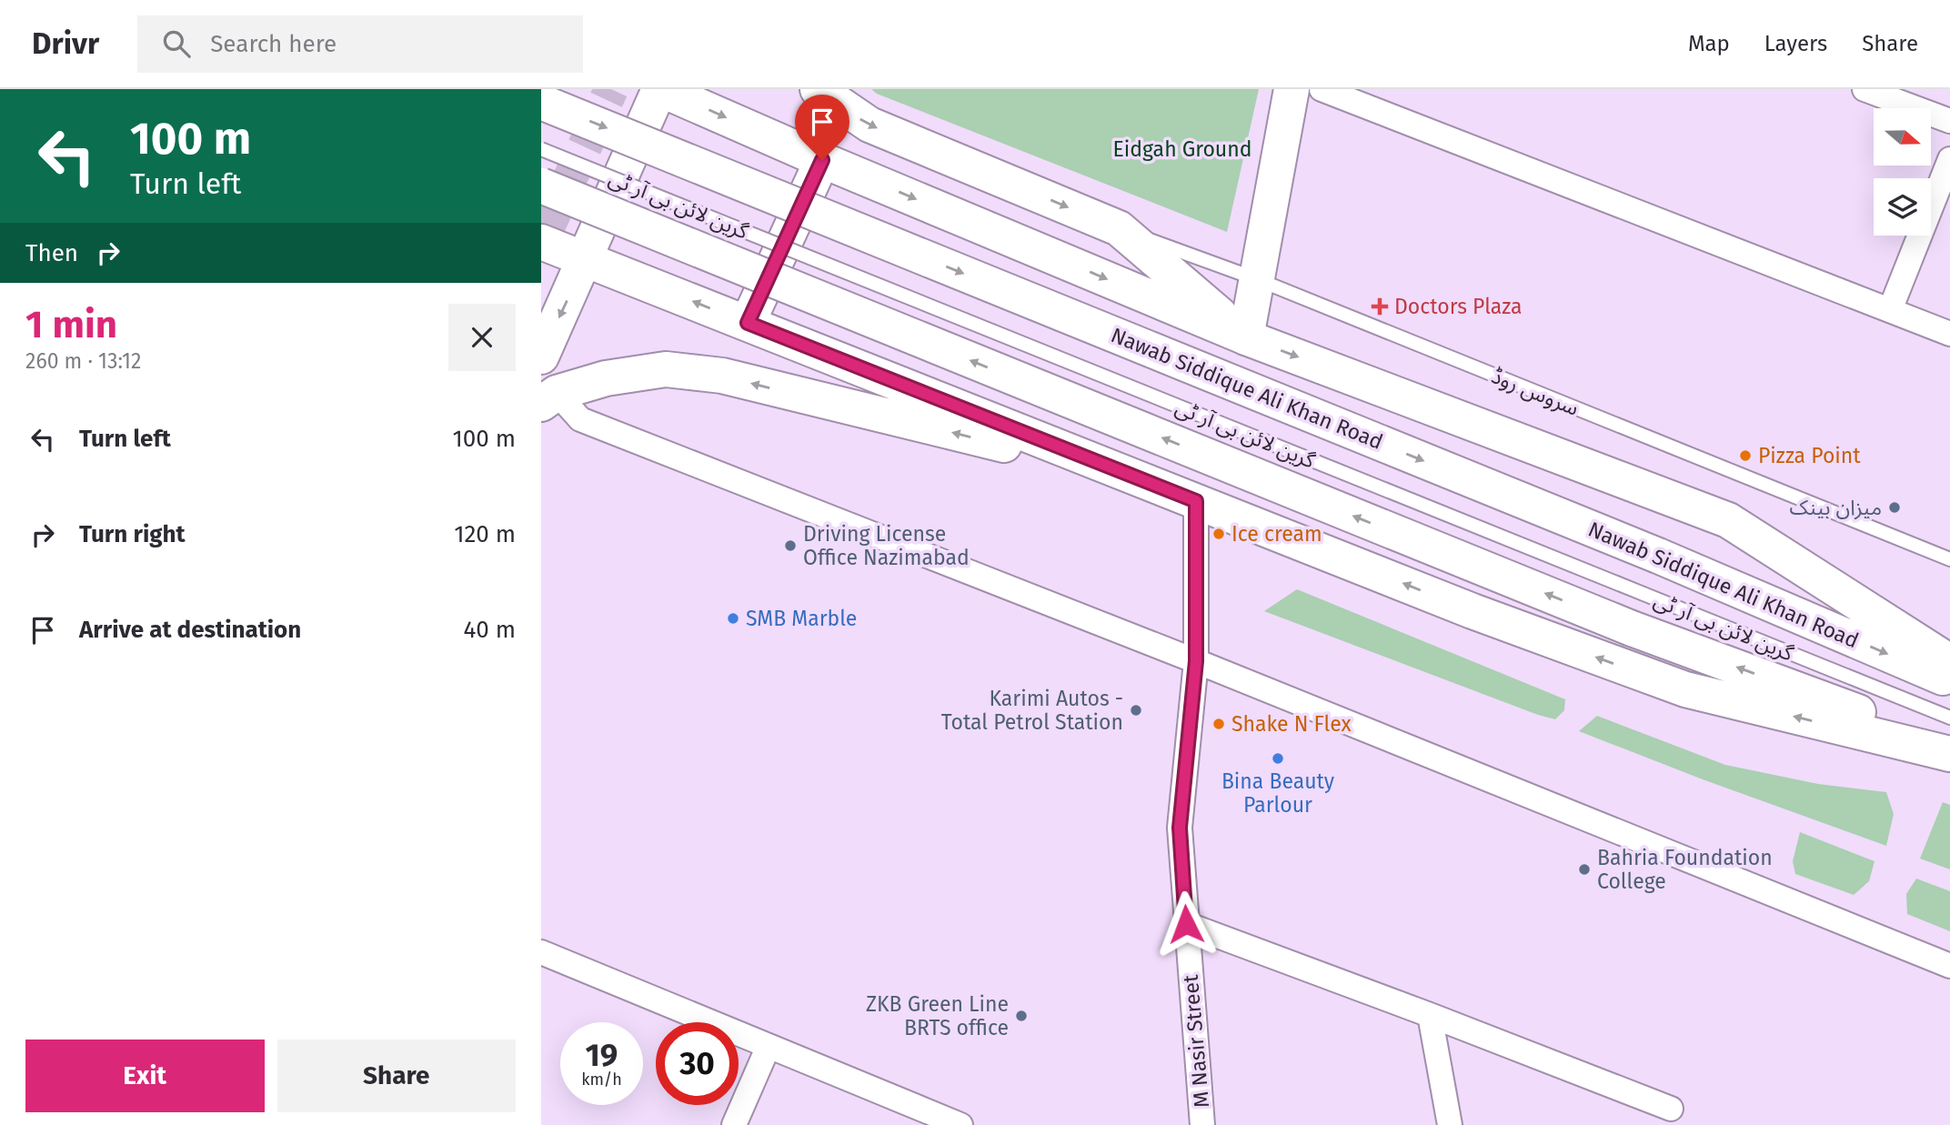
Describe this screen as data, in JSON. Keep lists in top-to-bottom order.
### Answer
{
  "streets": {
    "main road": ["Nawab Siddique Ali Khan Road"],
    "street": ["M Nasir Street"],
    "lane": ["گرین لائن بی آر ٹی", "سروس روڈ"]
  },
  "parks": ["Eidgah Ground"],
  "places": {
    "health": ["Doctors Plaza"],
    "other": [
      "Pizza Point",
      "میزان بینک",
      "Ice cream",
      "Driving License Office Nazimabad",
      "SMB Marble",
      "Karimi Autos - Total Petrol Station",
      "Shake N Flex",
      "Bina Beauty Parlour",
      "Bahria Foundation College",
      "ZKB Green Line BRTS office"
    ]
  },
  "north": "right",
  "page": {
    "header": "Drivr",
    "search": "Search here",
    "nav": ["Map", "Layers", "Share"],
    "turn": ["100 m", "Turn left"],
    "then": "Then",
    "heading": ["1 min", "260 m · 13:12"],
    "list": [
      {
        "name": "Turn left",
        "value": "100 m"
      },
      {
        "name": "Turn right",
        "value": "120 m"
      },
      {
        "name": "Arrive at destination",
        "value": "40 m"
      }
    ],
    "speed": "19 km/h",
    "limit": "30",
    "buttons": ["Exit", "Share"]
  }
}
